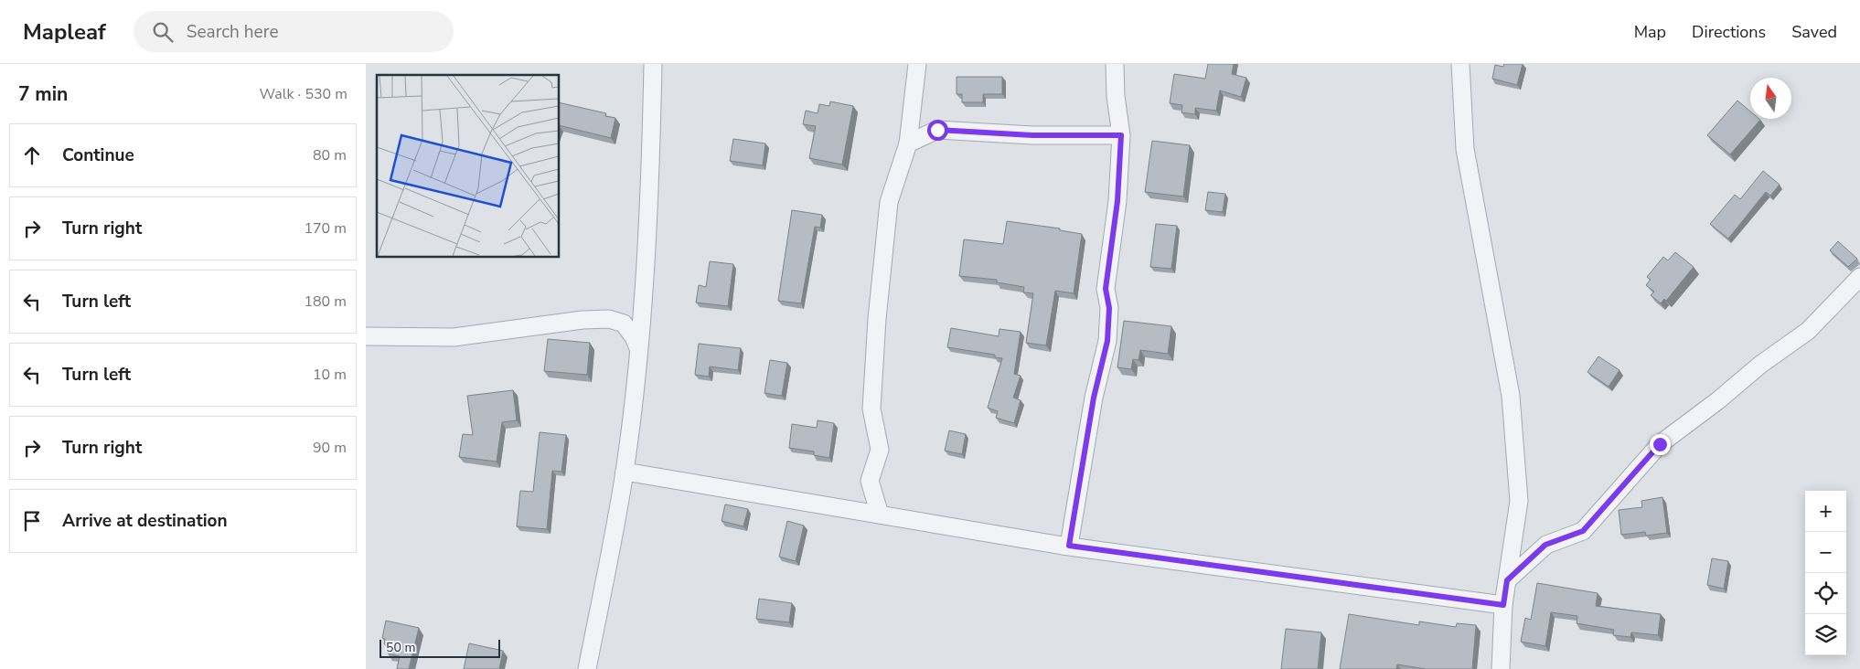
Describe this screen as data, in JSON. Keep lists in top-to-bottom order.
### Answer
{
  "scale_bar": "50 m",
  "north": "top",
  "page": {
    "header": "Mapleaf",
    "search": "Search here",
    "nav": ["Map", "Directions", "Saved"],
    "heading": ["7 min", "Walk · 530 m"],
    "list": [
      ["Continue", "80 m"],
      ["Turn right", "170 m"],
      ["Turn left", "180 m"],
      ["Turn left", "10 m"],
      ["Turn right", "90 m"],
      "Arrive at destination"
    ],
    "map_buttons": ["+", "−"],
    "scale": "50 m"
  }
}
